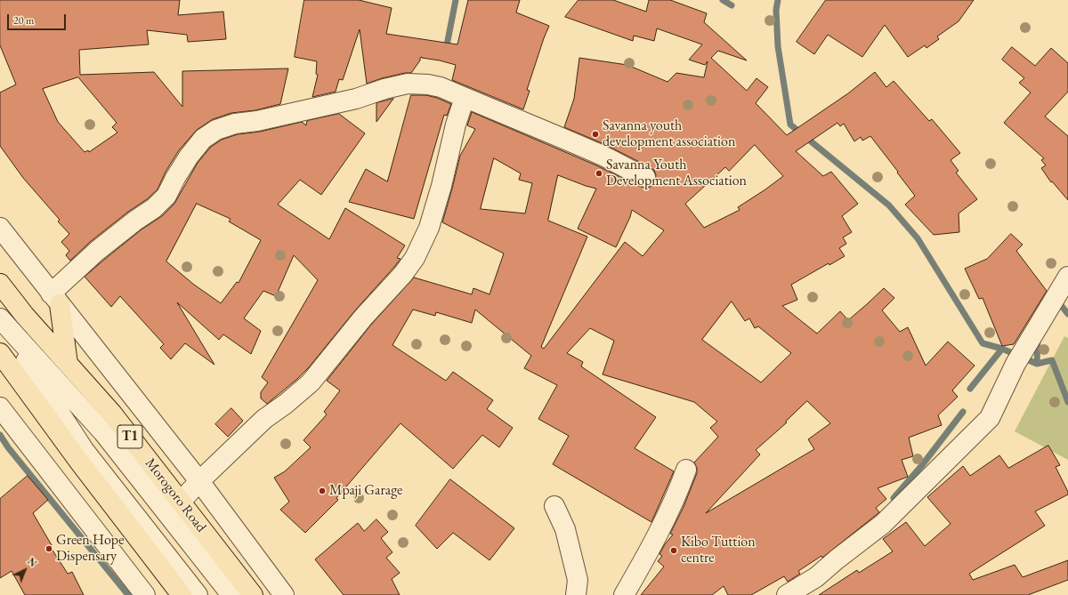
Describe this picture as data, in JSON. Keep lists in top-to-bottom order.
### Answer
{
  "streets": {
    "highway": ["T1", "Morogoro Road"]
  },
  "places": [
    "Savanna youth development association",
    "Savanna Youth Development Association",
    "Mpaji Garage",
    "Green Hope Dispensary",
    "Kibo Tuttion centre"
  ],
  "scale_bar": "20 m",
  "north": "top right"
}
